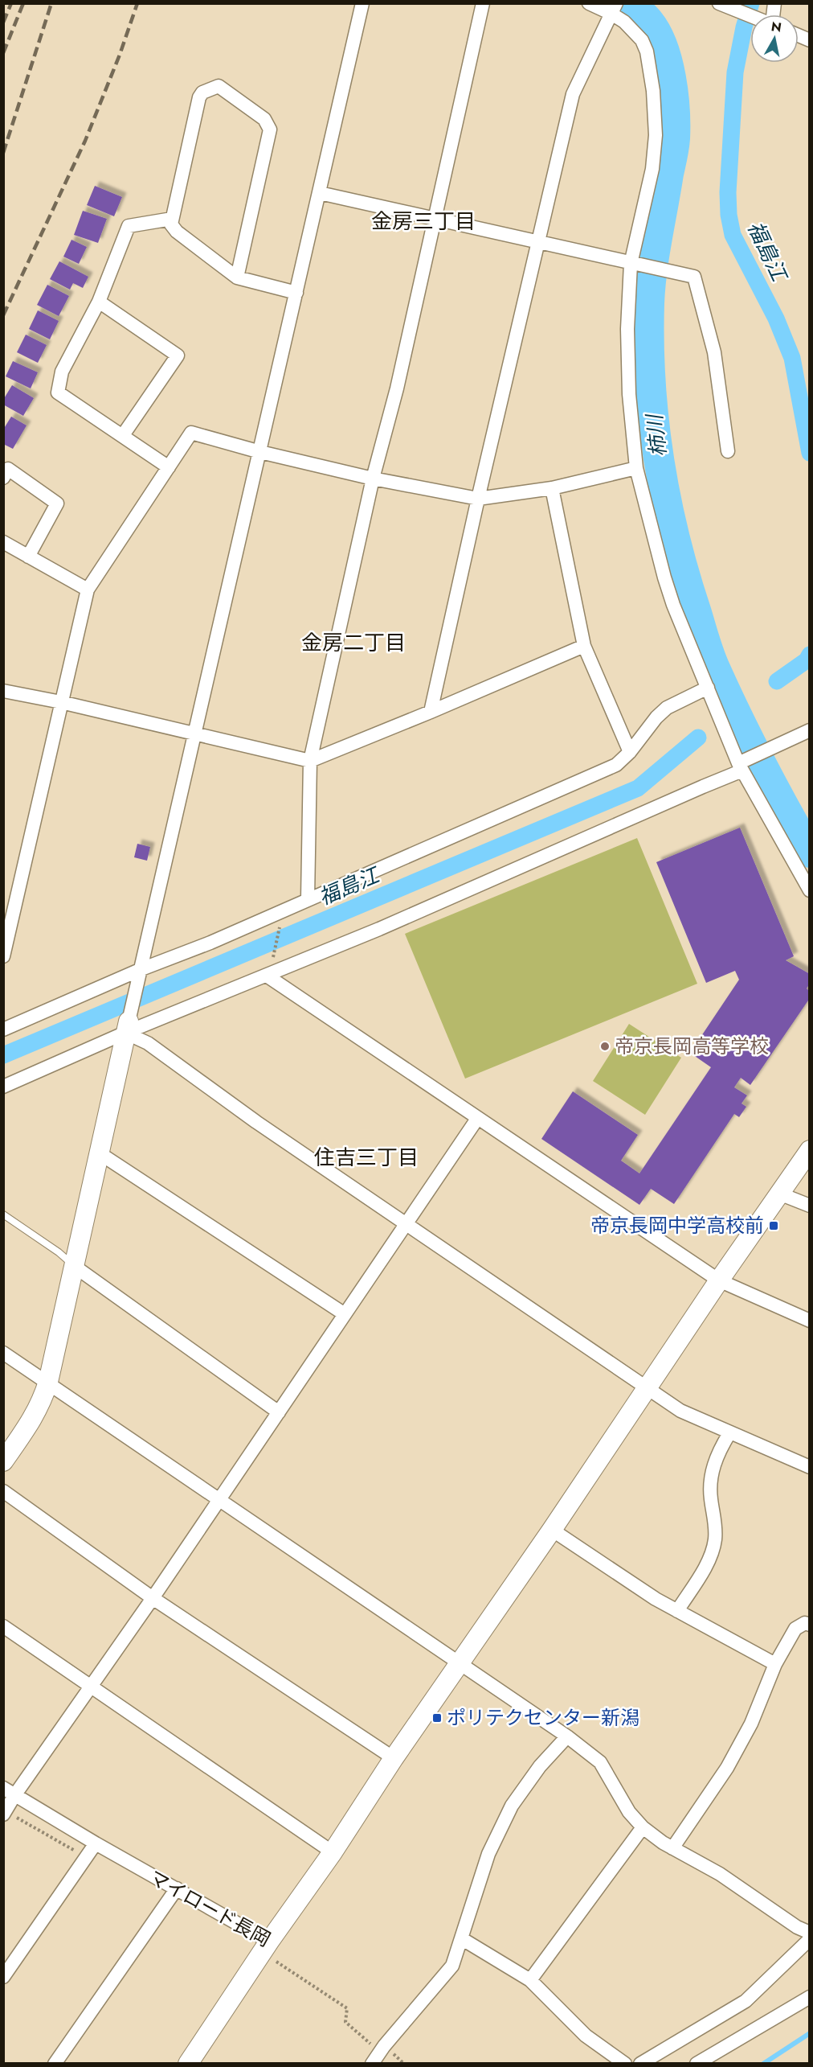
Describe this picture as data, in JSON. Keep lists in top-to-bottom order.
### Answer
{
  "streets": {
    "path": ["マイロード長岡"]
  },
  "districts": ["金房三丁目", "金房二丁目", "住吉三丁目"],
  "water": ["福島江", "柿川"],
  "places": {
    "other": ["帝京長岡高等学校"],
    "transit": ["帝京長岡中学高校前", "ポリテクセンター新潟"]
  },
  "north": "top"
}
